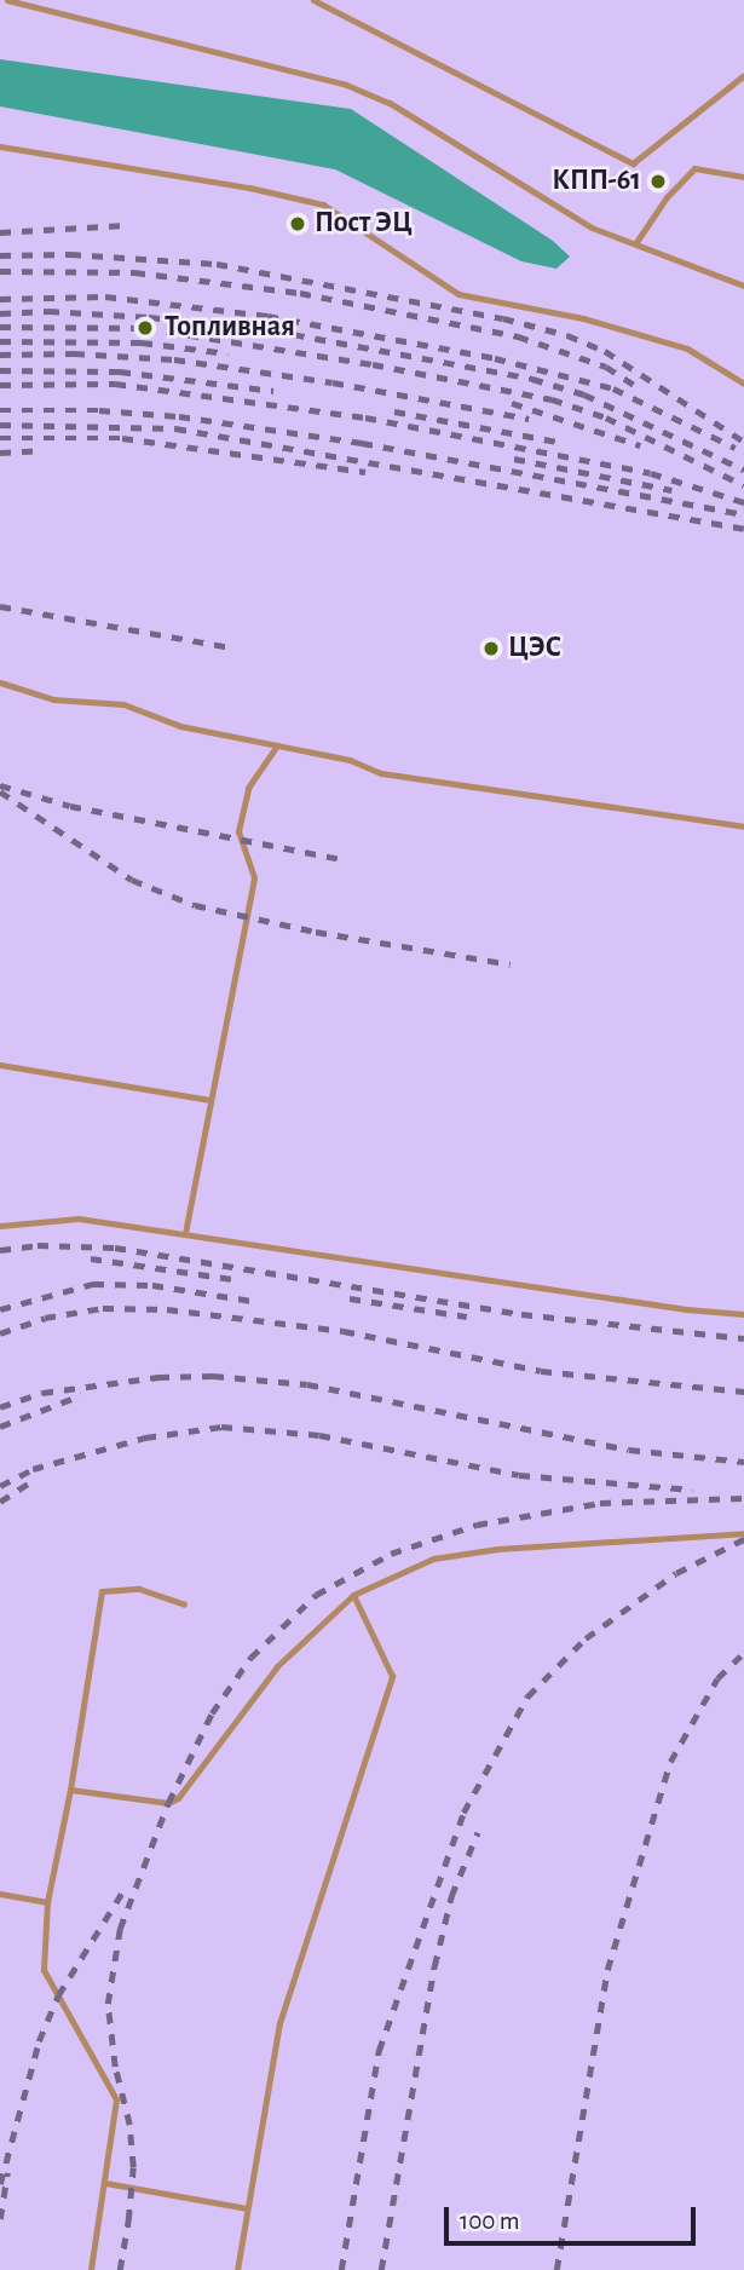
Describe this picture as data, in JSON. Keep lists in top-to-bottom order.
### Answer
{
  "places": [
    "КПП-61",
    "Пост ЭЦ",
    "Топливная",
    "ЦЭС"
  ],
  "scale_bar": "100 m"
}
